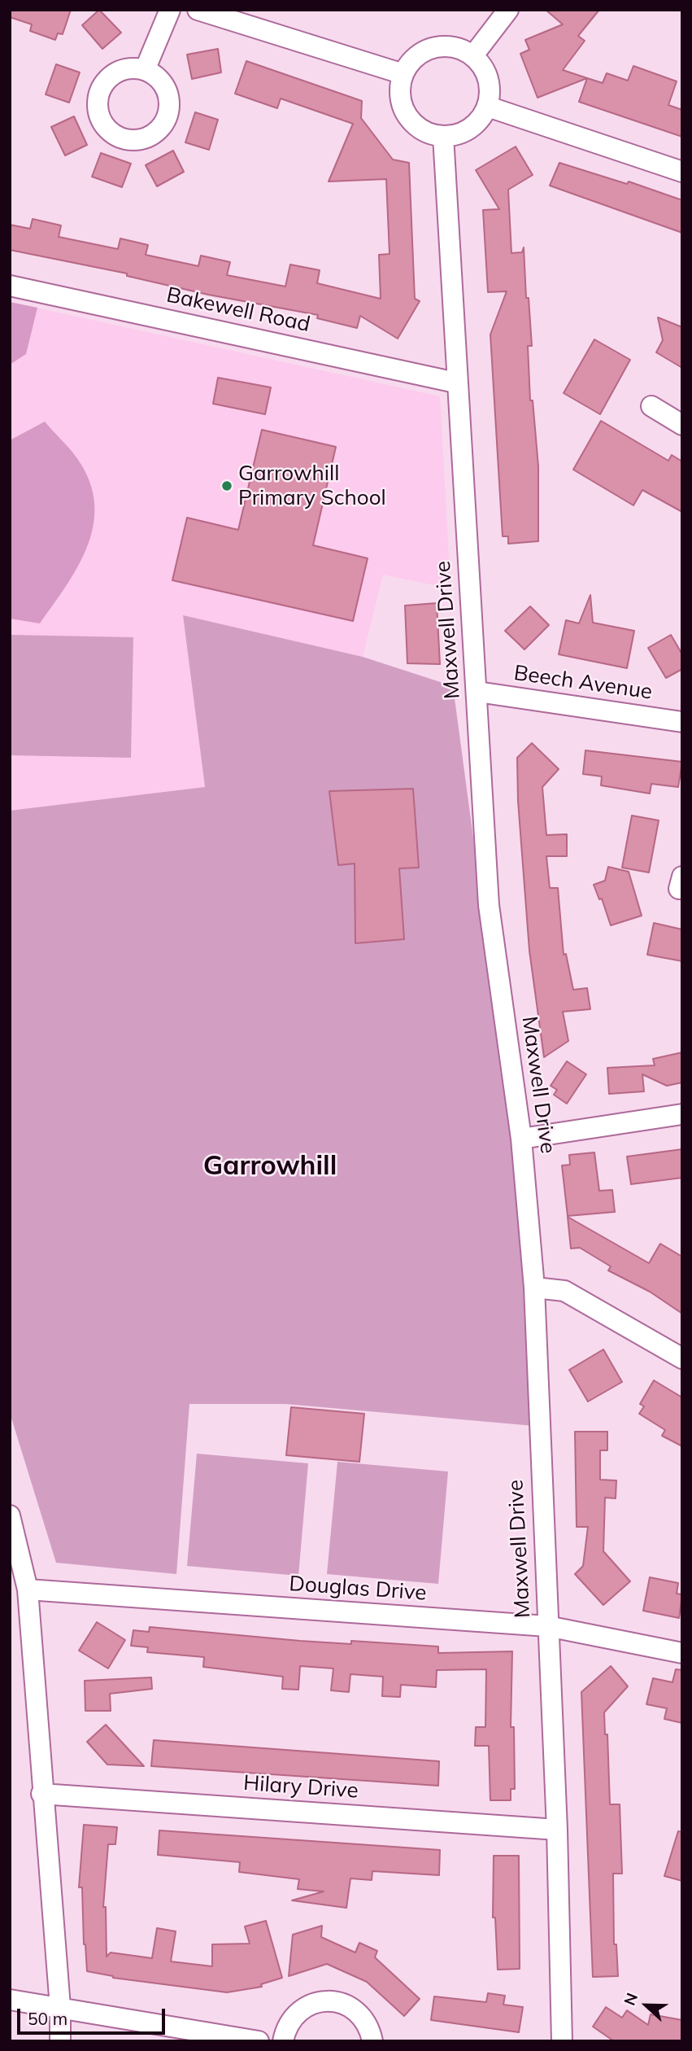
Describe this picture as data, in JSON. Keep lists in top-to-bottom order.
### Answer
{
  "streets": {
    "street": [
      "Bakewell Road",
      "Maxwell Drive",
      "Beech Avenue",
      "Douglas Drive",
      "Hilary Drive"
    ]
  },
  "crossings": [
    ["Bakewell Road", "Maxwell Drive"],
    ["Maxwell Drive", "Beech Avenue"],
    ["Maxwell Drive", "Douglas Drive"],
    ["Maxwell Drive", "Hilary Drive"]
  ],
  "districts": ["Garrowhill"],
  "places": ["Garrowhill Primary School"],
  "scale_bar": "50 m",
  "north": "left"
}
